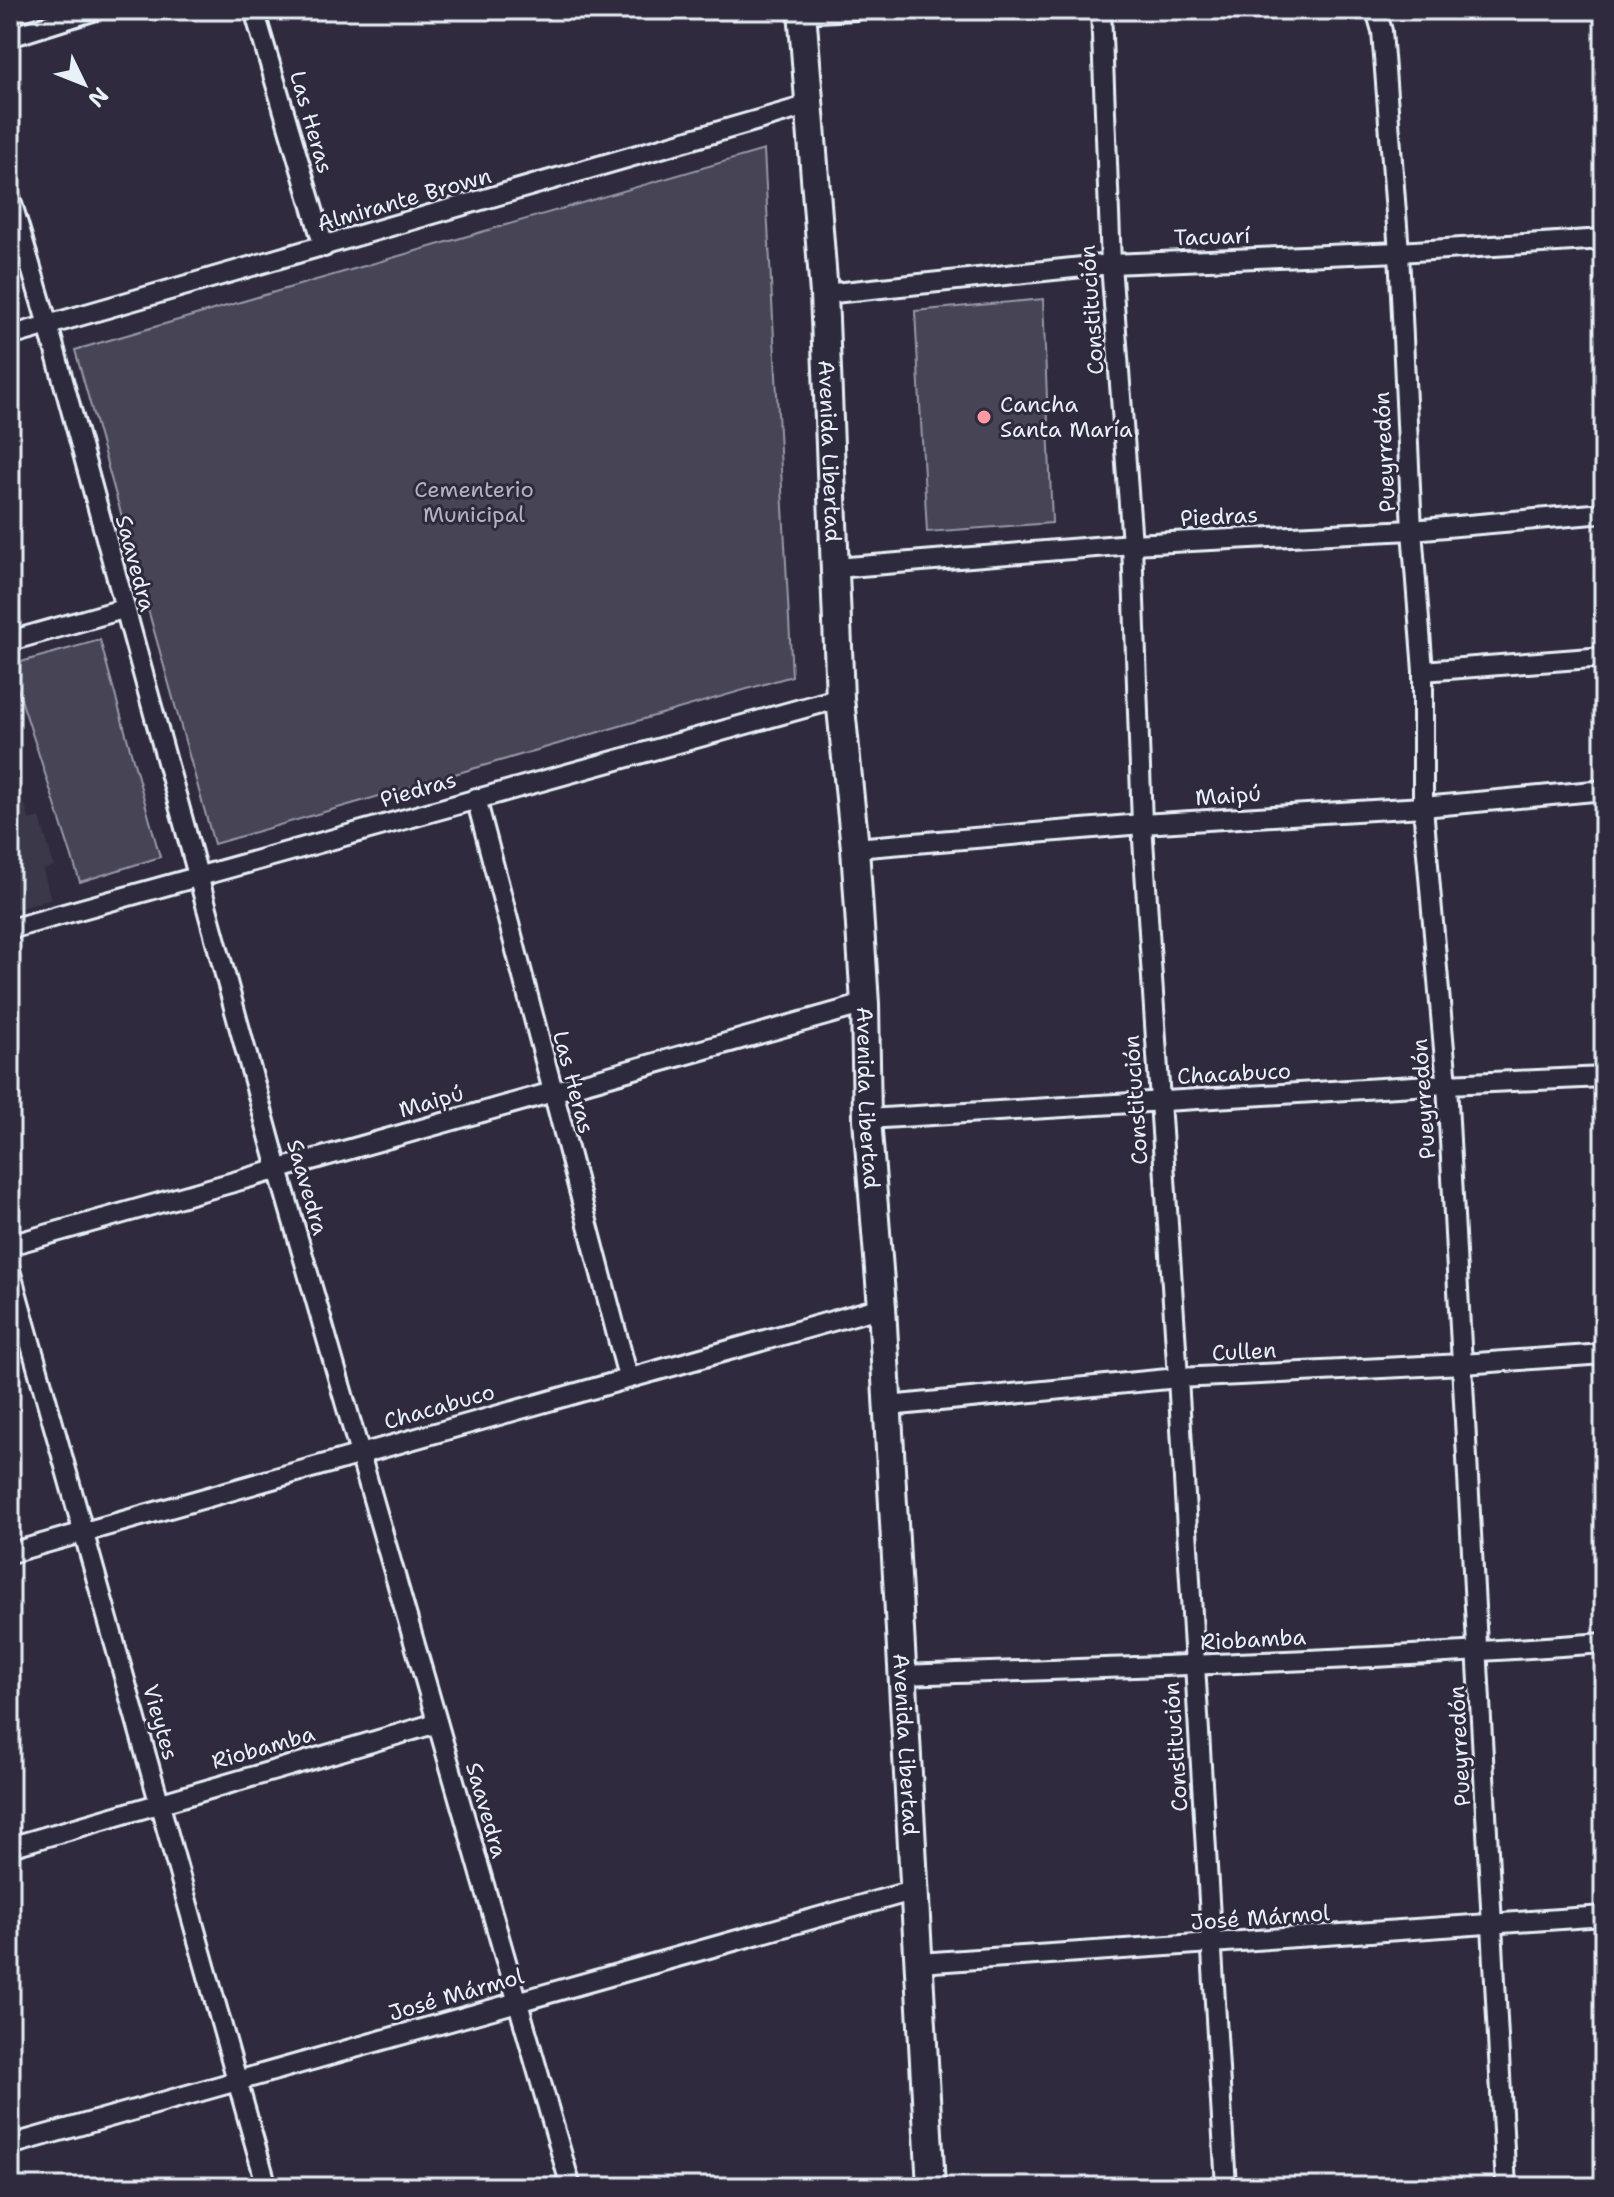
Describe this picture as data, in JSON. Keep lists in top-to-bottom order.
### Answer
{
  "streets": {
    "main road": ["Avenida Libertad"],
    "street": [
      "Las Heras",
      "Almirante Brown",
      "Tacuarí",
      "Constitución",
      "Pueyrredón",
      "Piedras",
      "Saavedra",
      "Maipú",
      "Chacabuco",
      "Cullen",
      "Riobamba",
      "Vieytes",
      "José Mármol"
    ]
  },
  "crossings": [
    ["Las Heras", "Almirante Brown"],
    ["Las Heras", "Piedras"],
    ["Las Heras", "Maipú"],
    ["Las Heras", "Chacabuco"],
    ["Almirante Brown", "Avenida Libertad"],
    ["Almirante Brown", "Saavedra"],
    ["Tacuarí", "Constitución"],
    ["Tacuarí", "Avenida Libertad"],
    ["Tacuarí", "Pueyrredón"],
    ["Constitución", "Piedras"],
    ["Constitución", "Maipú"],
    ["Constitución", "Chacabuco"],
    ["Constitución", "Cullen"],
    ["Constitución", "Riobamba"],
    ["Constitución", "José Mármol"],
    ["Avenida Libertad", "Piedras"],
    ["Avenida Libertad", "Maipú"],
    ["Avenida Libertad", "Chacabuco"],
    ["Avenida Libertad", "Cullen"],
    ["Avenida Libertad", "Riobamba"],
    ["Avenida Libertad", "José Mármol"],
    ["Pueyrredón", "Piedras"],
    ["Pueyrredón", "Maipú"],
    ["Pueyrredón", "Chacabuco"],
    ["Pueyrredón", "Cullen"],
    ["Pueyrredón", "Riobamba"],
    ["Pueyrredón", "José Mármol"],
    ["Piedras", "Saavedra"],
    ["Saavedra", "Maipú"],
    ["Saavedra", "Chacabuco"],
    ["Saavedra", "Riobamba"],
    ["Saavedra", "José Mármol"],
    ["Chacabuco", "Vieytes"],
    ["Riobamba", "Vieytes"],
    ["Vieytes", "José Mármol"]
  ],
  "parks": ["Cementerio Municipal"],
  "places": ["Cancha Santa María"],
  "north": "bottom right"
}
